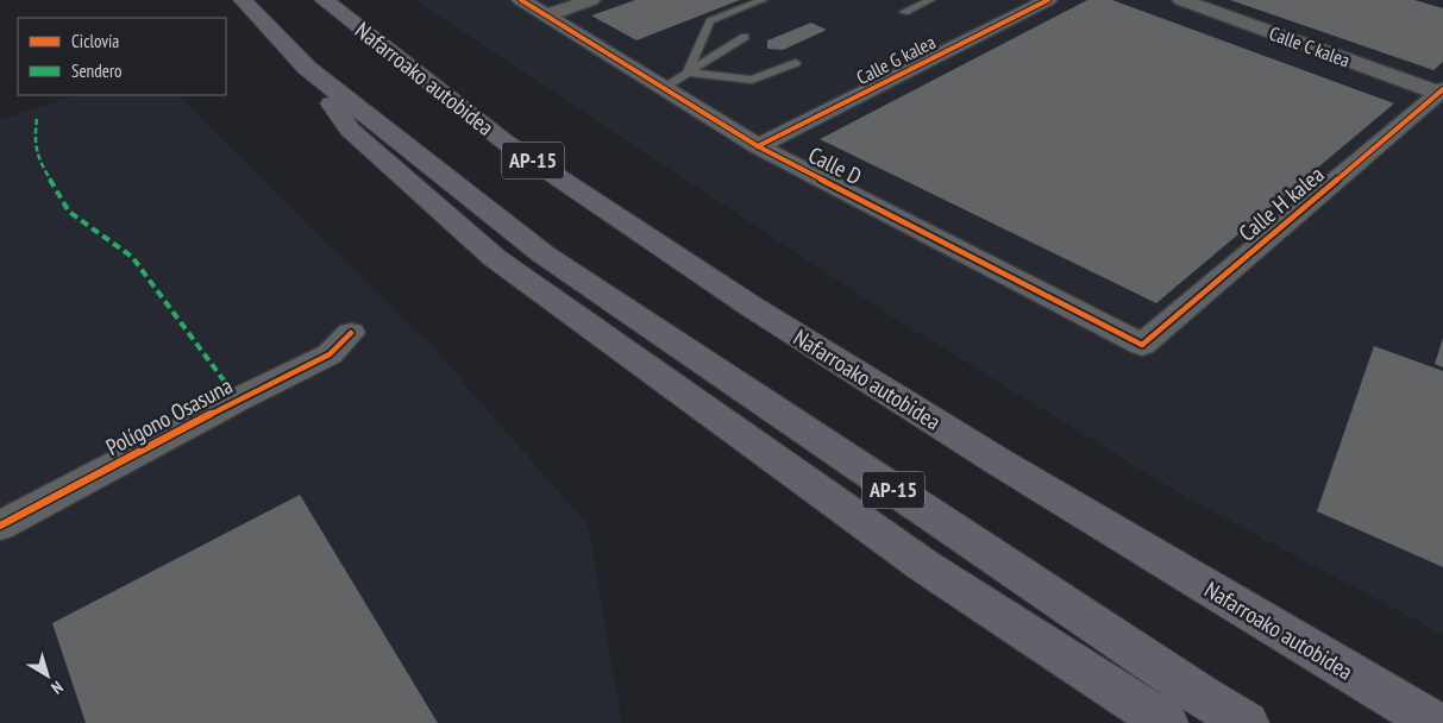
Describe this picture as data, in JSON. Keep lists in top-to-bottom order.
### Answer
{
  "streets": {
    "highway": ["Nafarroako autobidea", "AP-15"],
    "street": [
      "Calle C kalea",
      "Calle G kalea",
      "Calle D",
      "Calle H kalea",
      "Polígono Osasuna"
    ]
  },
  "crossings": [
    ["Calle C kalea", "Calle H kalea"],
    ["Calle G kalea", "Calle D"],
    ["Calle D", "Calle H kalea"]
  ],
  "legend": ["Ciclovía", "Sendero"],
  "north": "bottom right"
}
